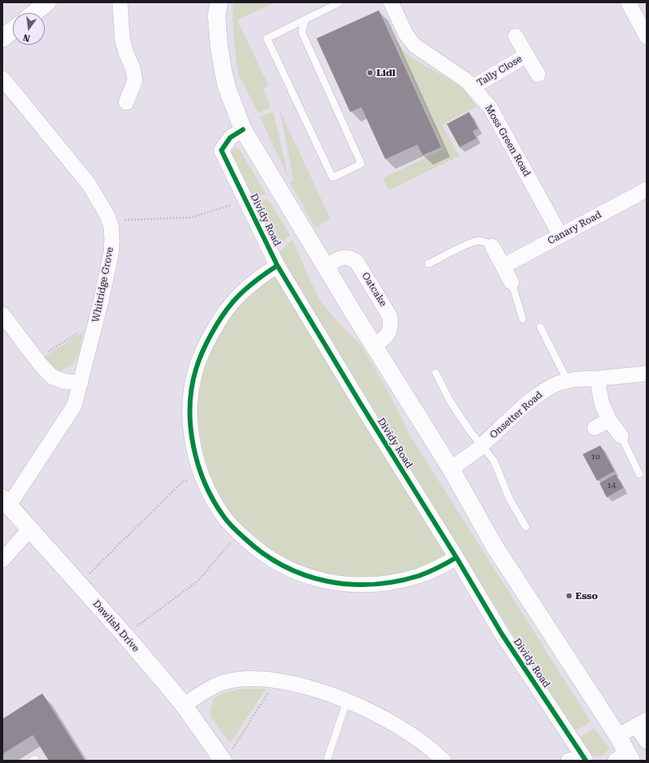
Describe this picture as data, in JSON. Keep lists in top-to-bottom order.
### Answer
{
  "streets": {
    "main road": ["Dawlish Drive"],
    "street": [
      "Tally Close",
      "Moss Green Road",
      "Dividy Road",
      "Canary Road",
      "Whitridge Grove",
      "Oatcake",
      "Onsetter Road"
    ]
  },
  "crossings": [
    ["Tally Close", "Moss Green Road"],
    ["Moss Green Road", "Canary Road"],
    ["Whitridge Grove", "Dawlish Drive"]
  ],
  "places": ["Lidl", "Esso"],
  "house_numbers": ["10", "14"],
  "north": "bottom"
}
